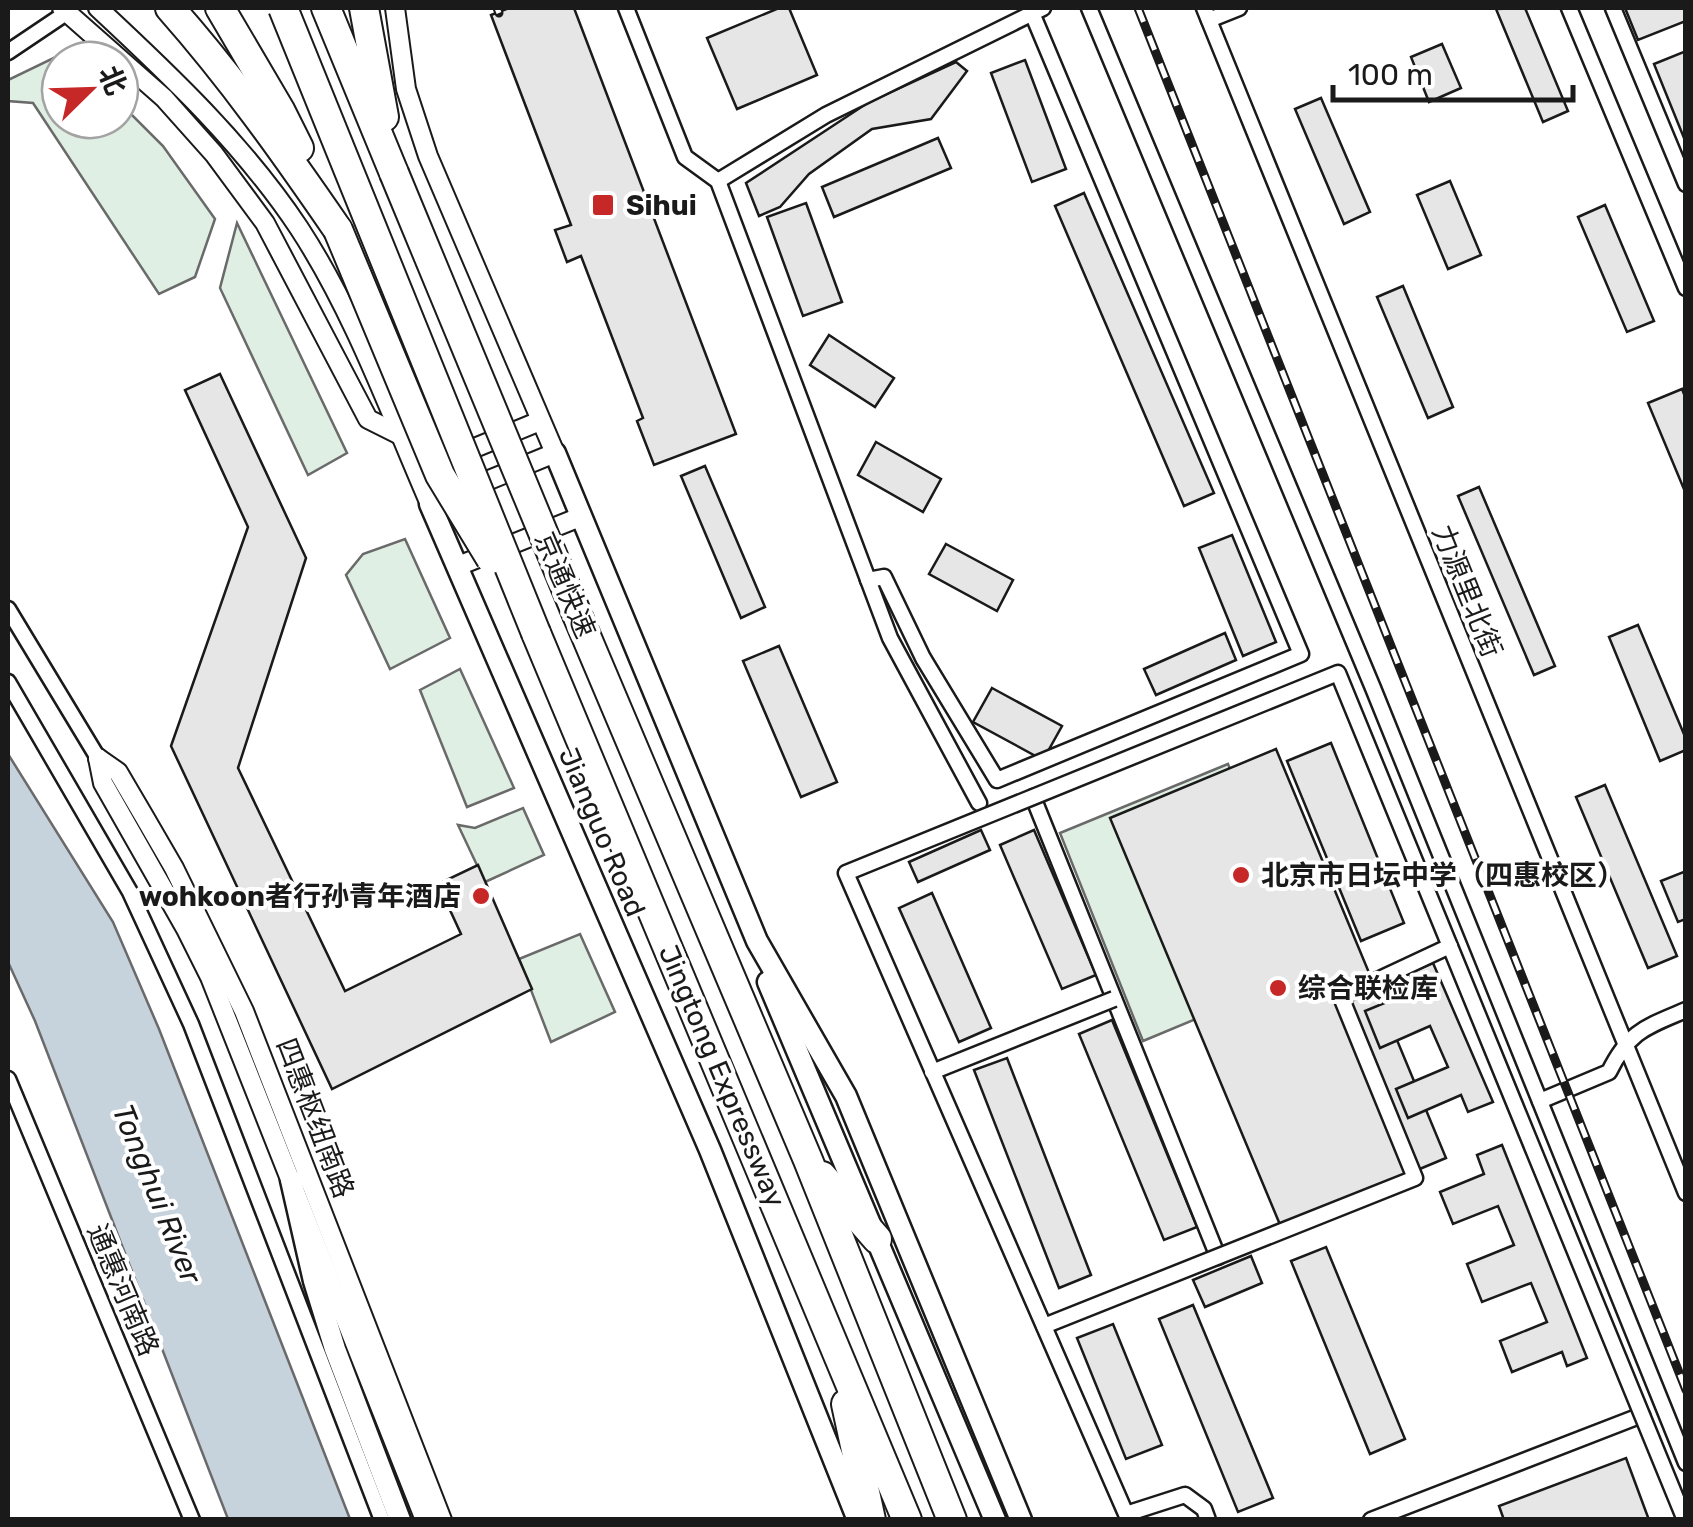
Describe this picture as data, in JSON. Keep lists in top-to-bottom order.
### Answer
{
  "streets": {
    "highway": ["京通快速", "Jingtong Expressway"],
    "main road": ["Jianguo Road"],
    "street": ["力源里北街", "四惠枢纽南路", "通惠河南路"]
  },
  "crossings": [
    ["京通快速", "Jingtong Expressway"]
  ],
  "water": ["Tonghui River"],
  "places": {
    "transit": ["Sihui"],
    "other": ["北京市日坛中学（四惠校区）", "wohkoon者行孙青年酒店", "综合联检库"]
  },
  "scale_bar": "100 m",
  "north": "top right"
}
